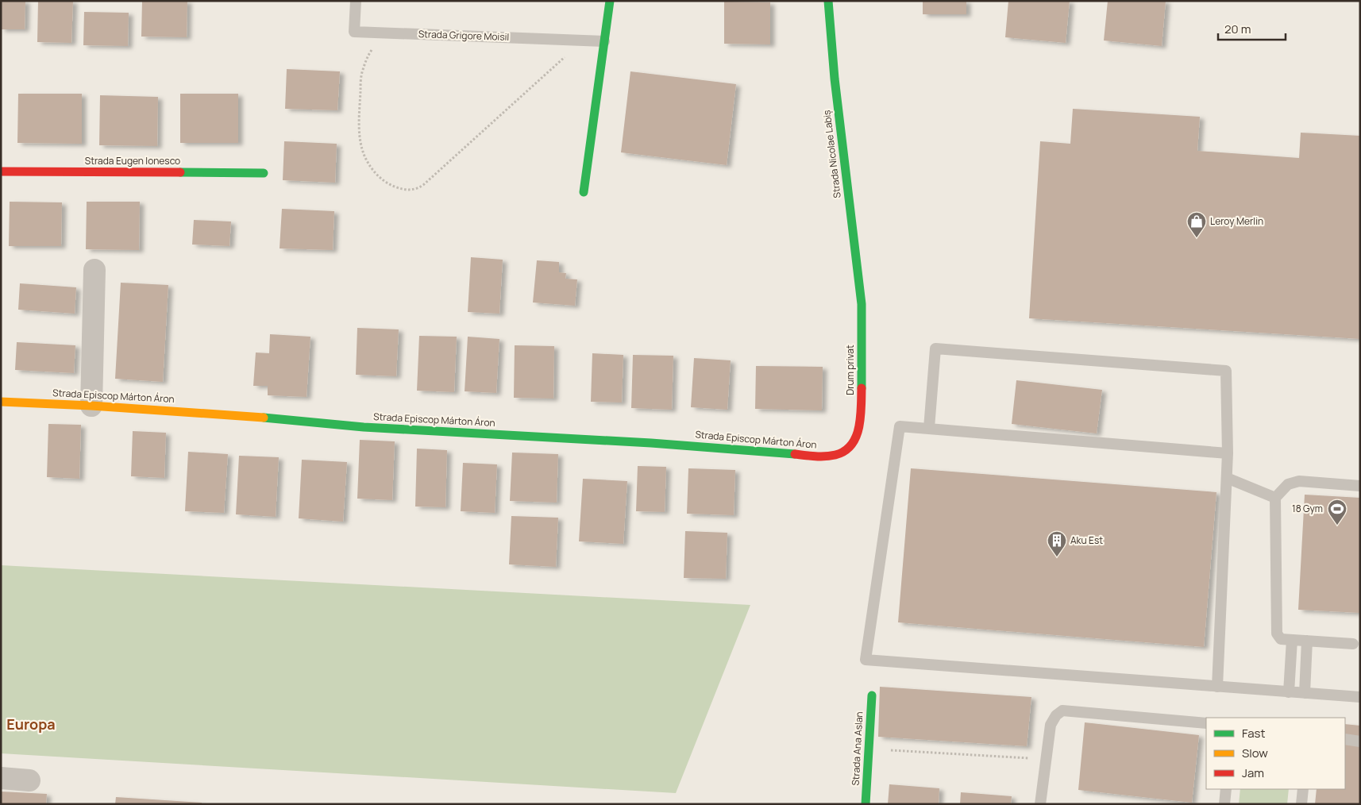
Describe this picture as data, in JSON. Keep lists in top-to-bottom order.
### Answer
{
  "streets": {
    "street": [
      "Strada Nicolae Labiș",
      "Strada Eugen Ionesco",
      "Drum privat",
      "Strada Episcop Márton Áron",
      "Strada Ana Aslan"
    ],
    "lane": ["Strada Grigore Moisil"]
  },
  "crossings": [
    ["Strada Nicolae Labiș", "Drum privat"],
    ["Drum privat", "Strada Episcop Márton Áron"]
  ],
  "districts": ["Europa"],
  "places": {
    "shop": ["Leroy Merlin"],
    "sports": ["18 Gym"],
    "building": ["Aku Est"]
  },
  "legend": ["Fast", "Slow", "Jam"],
  "scale_bar": "20 m"
}
